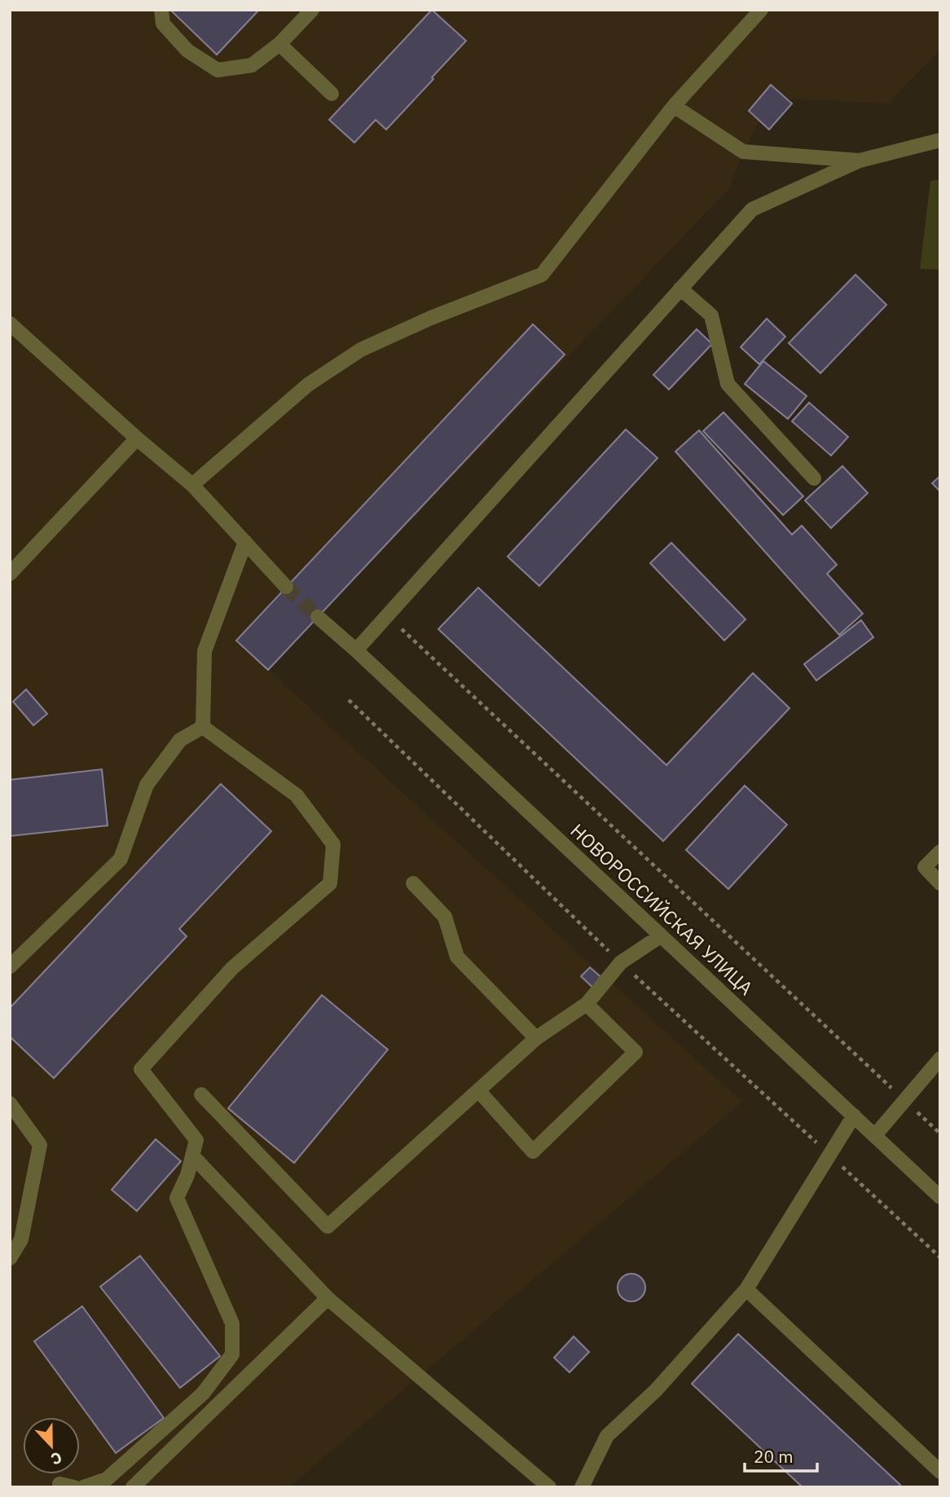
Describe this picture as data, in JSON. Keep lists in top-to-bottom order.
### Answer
{
  "streets": {
    "street": ["НОВОРОССИЙСКАЯ УЛИЦА"]
  },
  "scale_bar": "20 m",
  "north": "bottom"
}
